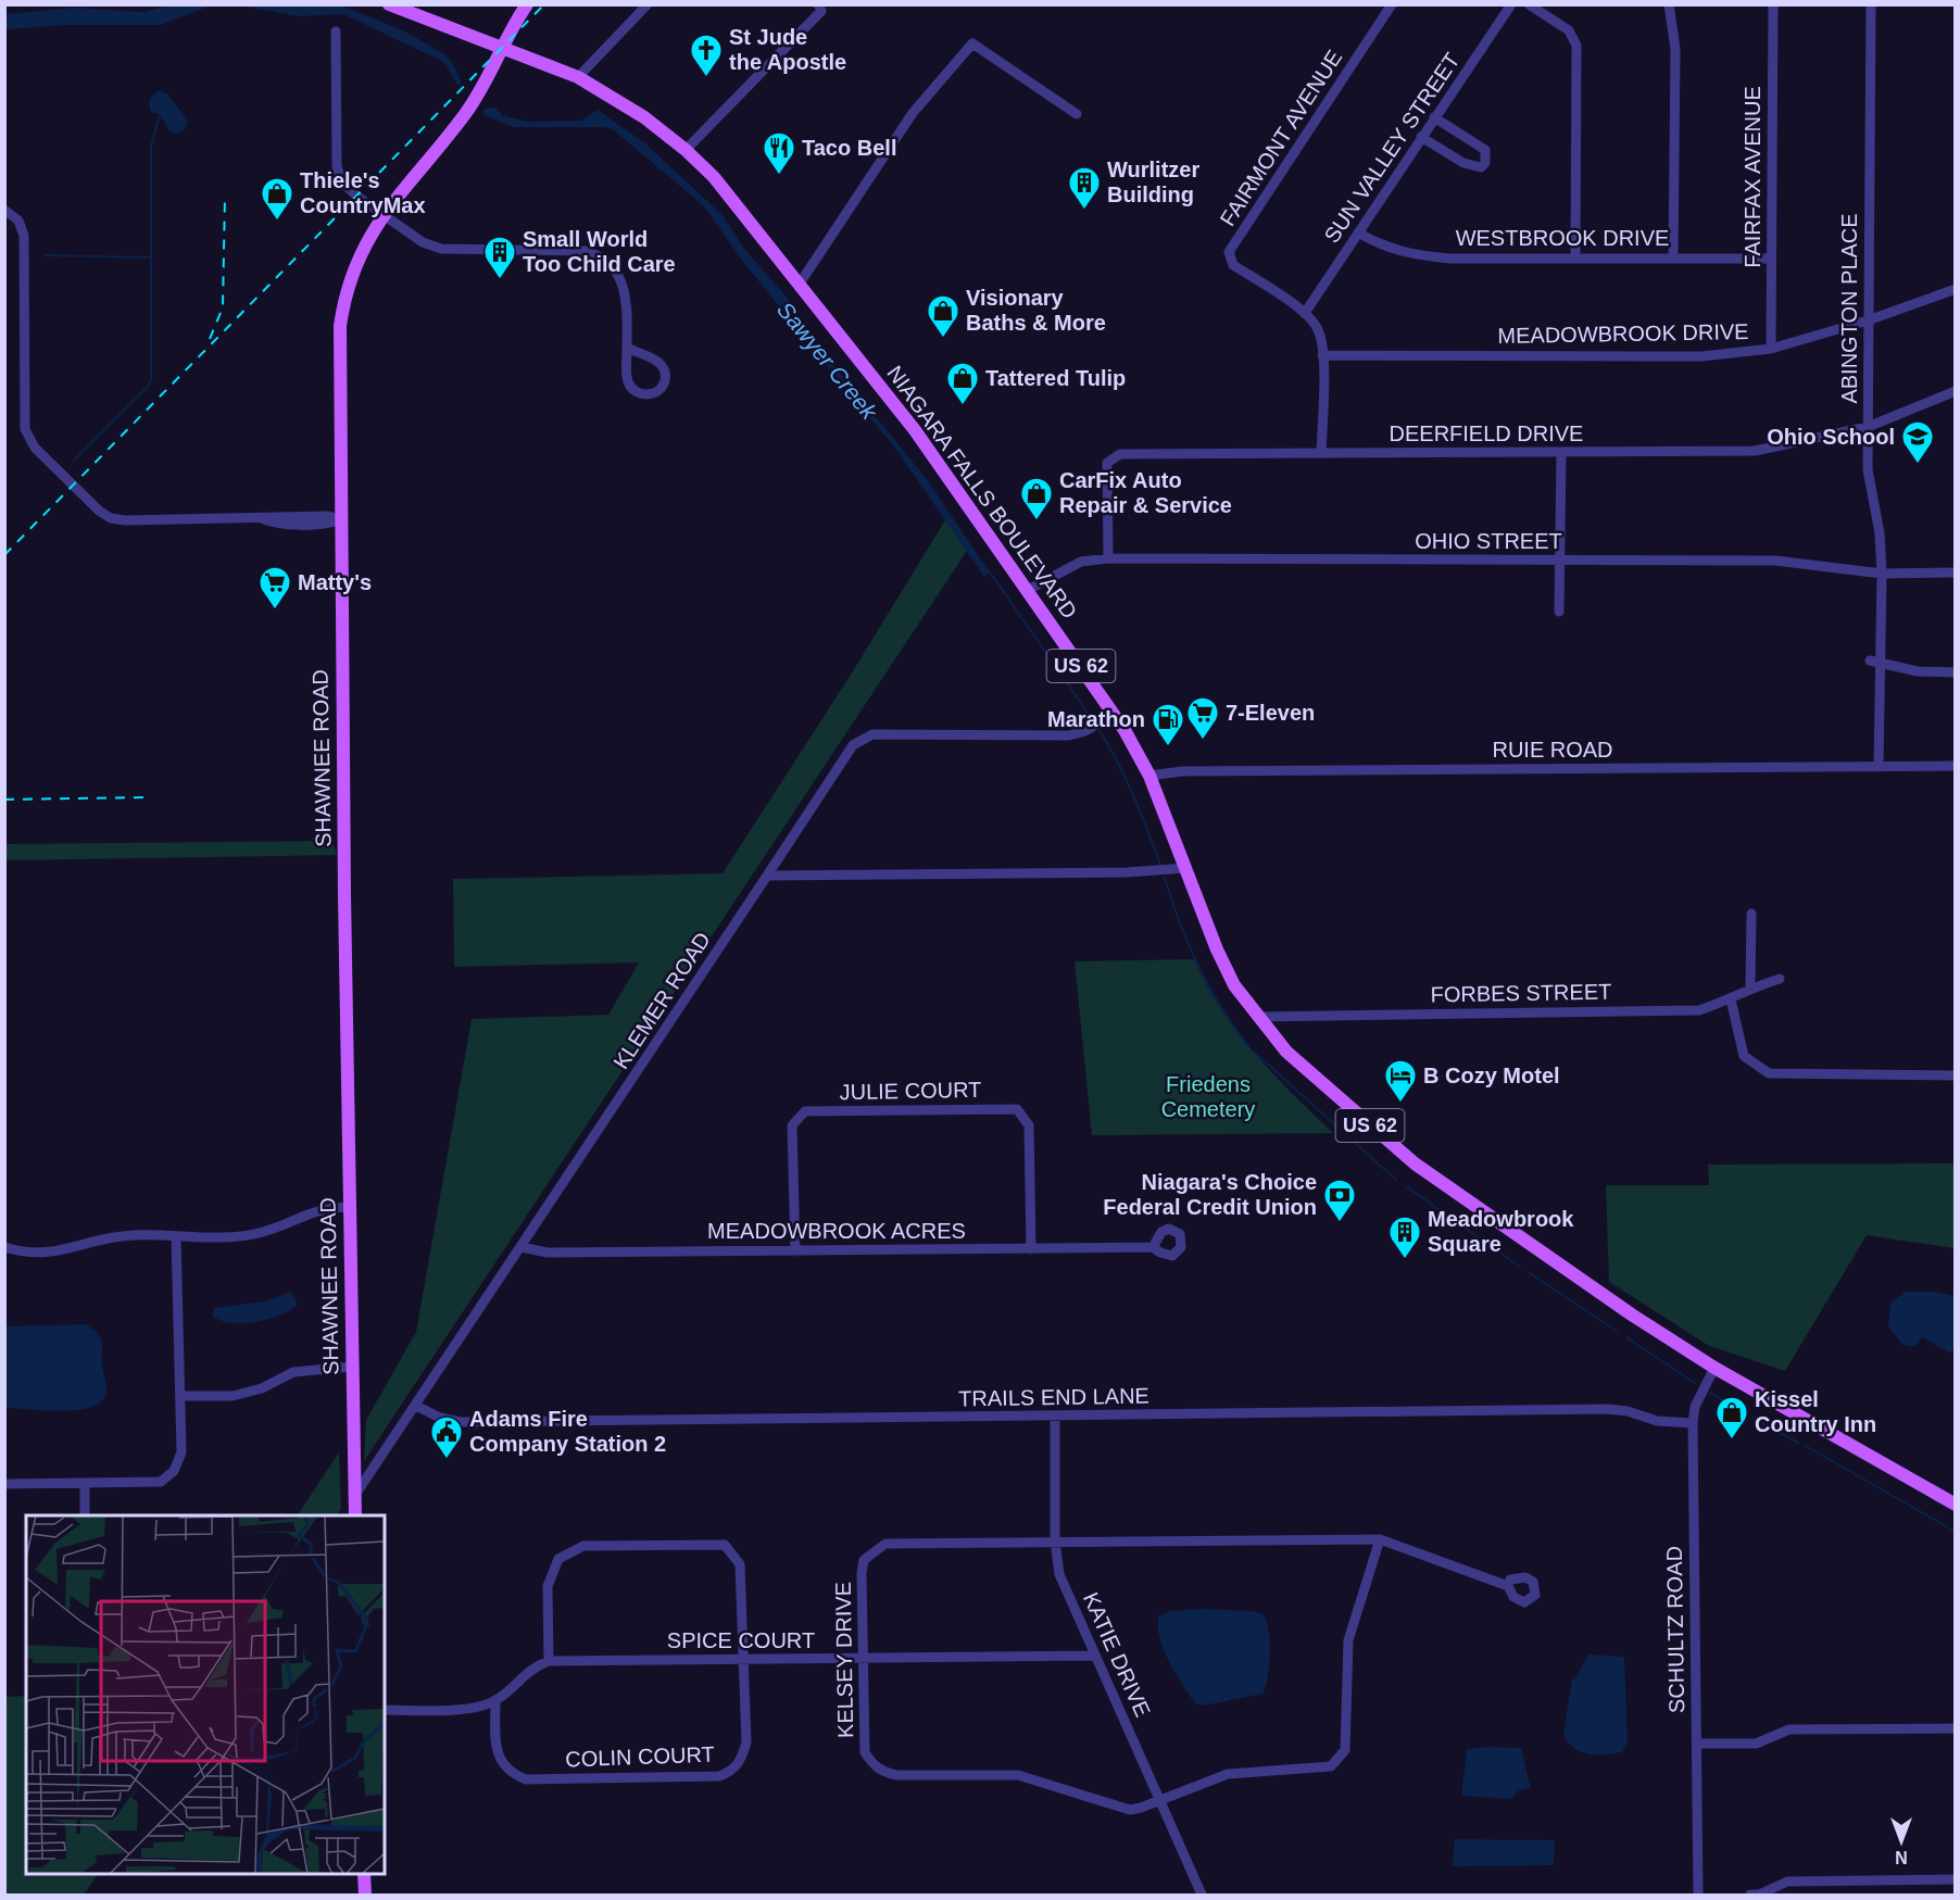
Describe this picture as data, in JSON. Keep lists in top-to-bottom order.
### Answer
{
  "streets": {
    "main road": ["NIAGARA FALLS BOULEVARD", "US 62", "SHAWNEE ROAD"],
    "street": [
      "FAIRMONT AVENUE",
      "SUN VALLEY STREET",
      "FAIRFAX AVENUE",
      "WESTBROOK DRIVE",
      "ABINGTON PLACE",
      "MEADOWBROOK DRIVE",
      "DEERFIELD DRIVE",
      "OHIO STREET",
      "RUIE ROAD",
      "FORBES STREET",
      "KLEMER ROAD",
      "JULIE COURT",
      "MEADOWBROOK ACRES",
      "TRAILS END LANE",
      "SCHULTZ ROAD",
      "SPICE COURT",
      "KATIE DRIVE",
      "KELSEY DRIVE",
      "COLIN COURT"
    ]
  },
  "crossings": [
    ["FAIRMONT AVENUE", "SUN VALLEY STREET"],
    ["FAIRMONT AVENUE", "MEADOWBROOK DRIVE"],
    ["FAIRMONT AVENUE", "DEERFIELD DRIVE"],
    ["SUN VALLEY STREET", "WESTBROOK DRIVE"],
    ["FAIRFAX AVENUE", "WESTBROOK DRIVE"],
    ["FAIRFAX AVENUE", "MEADOWBROOK DRIVE"],
    ["ABINGTON PLACE", "MEADOWBROOK DRIVE"],
    ["ABINGTON PLACE", "DEERFIELD DRIVE"],
    ["ABINGTON PLACE", "OHIO STREET"],
    ["ABINGTON PLACE", "RUIE ROAD"],
    ["DEERFIELD DRIVE", "OHIO STREET"],
    ["NIAGARA FALLS BOULEVARD", "OHIO STREET"],
    ["NIAGARA FALLS BOULEVARD", "RUIE ROAD"],
    ["NIAGARA FALLS BOULEVARD", "SHAWNEE ROAD"],
    ["NIAGARA FALLS BOULEVARD", "FORBES STREET"],
    ["NIAGARA FALLS BOULEVARD", "KLEMER ROAD"],
    ["NIAGARA FALLS BOULEVARD", "SCHULTZ ROAD"],
    ["SHAWNEE ROAD", "KLEMER ROAD"],
    ["KLEMER ROAD", "MEADOWBROOK ACRES"],
    ["KLEMER ROAD", "TRAILS END LANE"],
    ["JULIE COURT", "MEADOWBROOK ACRES"],
    ["TRAILS END LANE", "SCHULTZ ROAD"],
    ["TRAILS END LANE", "KATIE DRIVE"],
    ["SPICE COURT", "KATIE DRIVE"],
    ["SPICE COURT", "KELSEY DRIVE"],
    ["SPICE COURT", "COLIN COURT"],
    ["KATIE DRIVE", "KELSEY DRIVE"]
  ],
  "water": ["Sawyer Creek"],
  "parks": ["Friedens Cemetery"],
  "places": {
    "church": ["St Jude the Apostle"],
    "restaurant": ["Taco Bell"],
    "building": ["Wurlitzer Building", "Small World Too Child Care", "Meadowbrook Square"],
    "shop": [
      "Thiele's CountryMax",
      "Visionary Baths & More",
      "Tattered Tulip",
      "CarFix Auto Repair & Service",
      "Kissel Country Inn"
    ],
    "school or university": ["Ohio School"],
    "supermarket": ["Matty's", "7-Eleven"],
    "fuel station": ["Marathon"],
    "hotel": ["B Cozy Motel"],
    "bank": ["Niagara's Choice Federal Credit Union"],
    "public building": ["Adams Fire Company Station 2"]
  },
  "north": "bottom"
}
